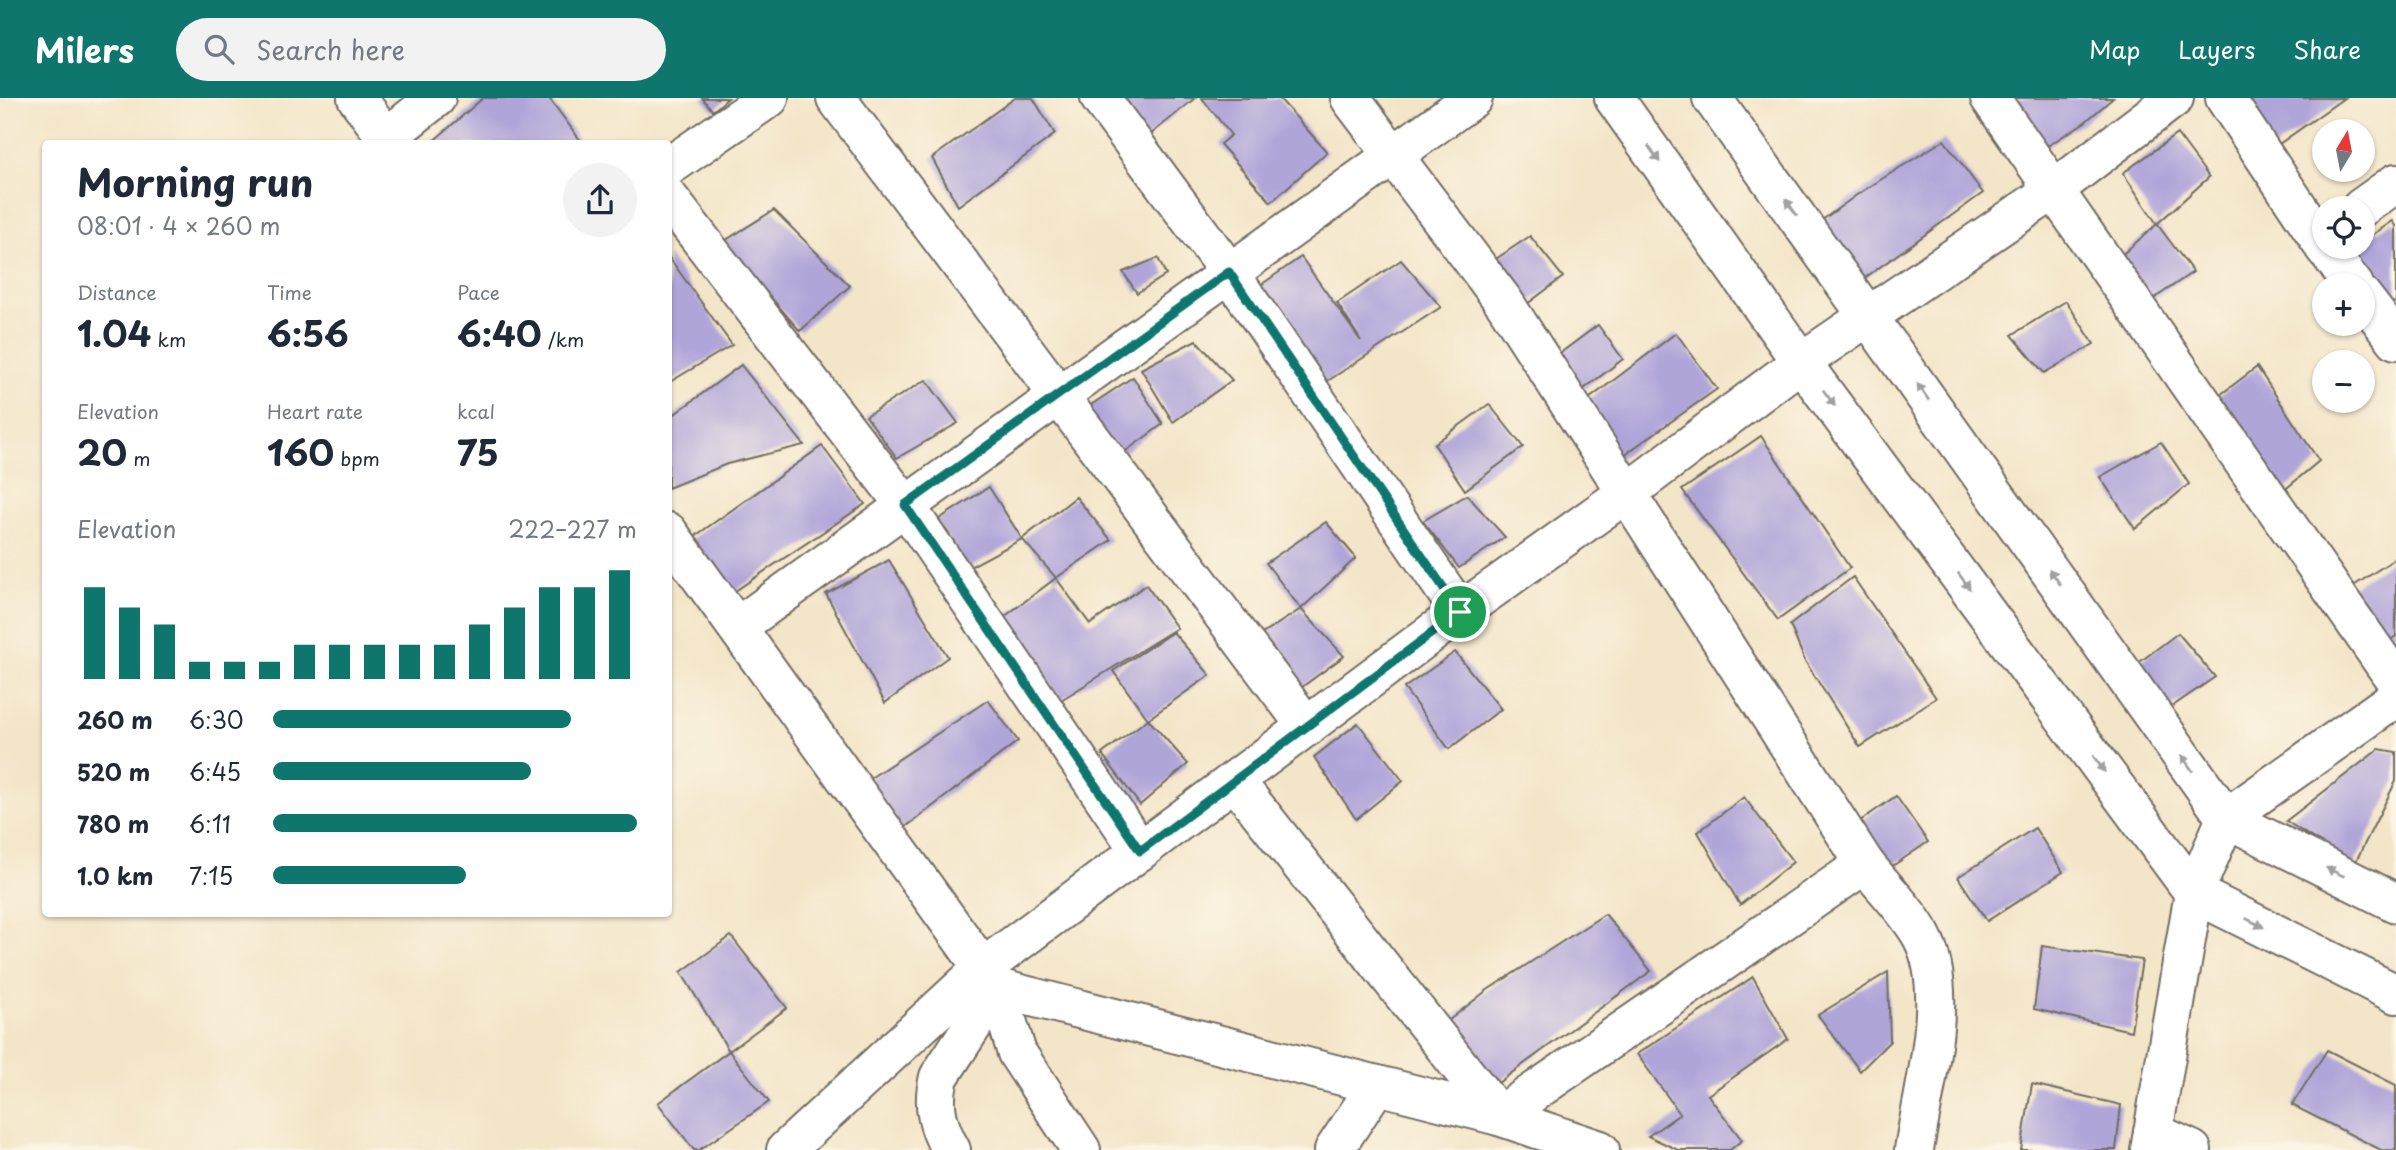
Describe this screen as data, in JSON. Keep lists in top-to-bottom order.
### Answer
{
  "north": "top",
  "page": {
    "header": "Milers",
    "search": "Search here",
    "nav": ["Map", "Layers", "Share"],
    "map_buttons": ["+", "−"],
    "heading": ["Morning run", "08:01 · 4 × 260 m"],
    "stats": [
      ["Distance", "1.04 km"],
      ["Time", "6:56"],
      ["Pace", "6:40 /km"],
      ["Elevation", "20 m"],
      ["Heart rate", "160 bpm"],
      ["kcal", "75"]
    ],
    "chart": ["Elevation", "222–227 m"],
    "list": [
      {
        "name": "260 m",
        "note": "6:30"
      },
      {
        "name": "520 m",
        "note": "6:45"
      },
      {
        "name": "780 m",
        "note": "6:11"
      },
      {
        "name": "1.0 km",
        "note": "7:15"
      }
    ]
  }
}
